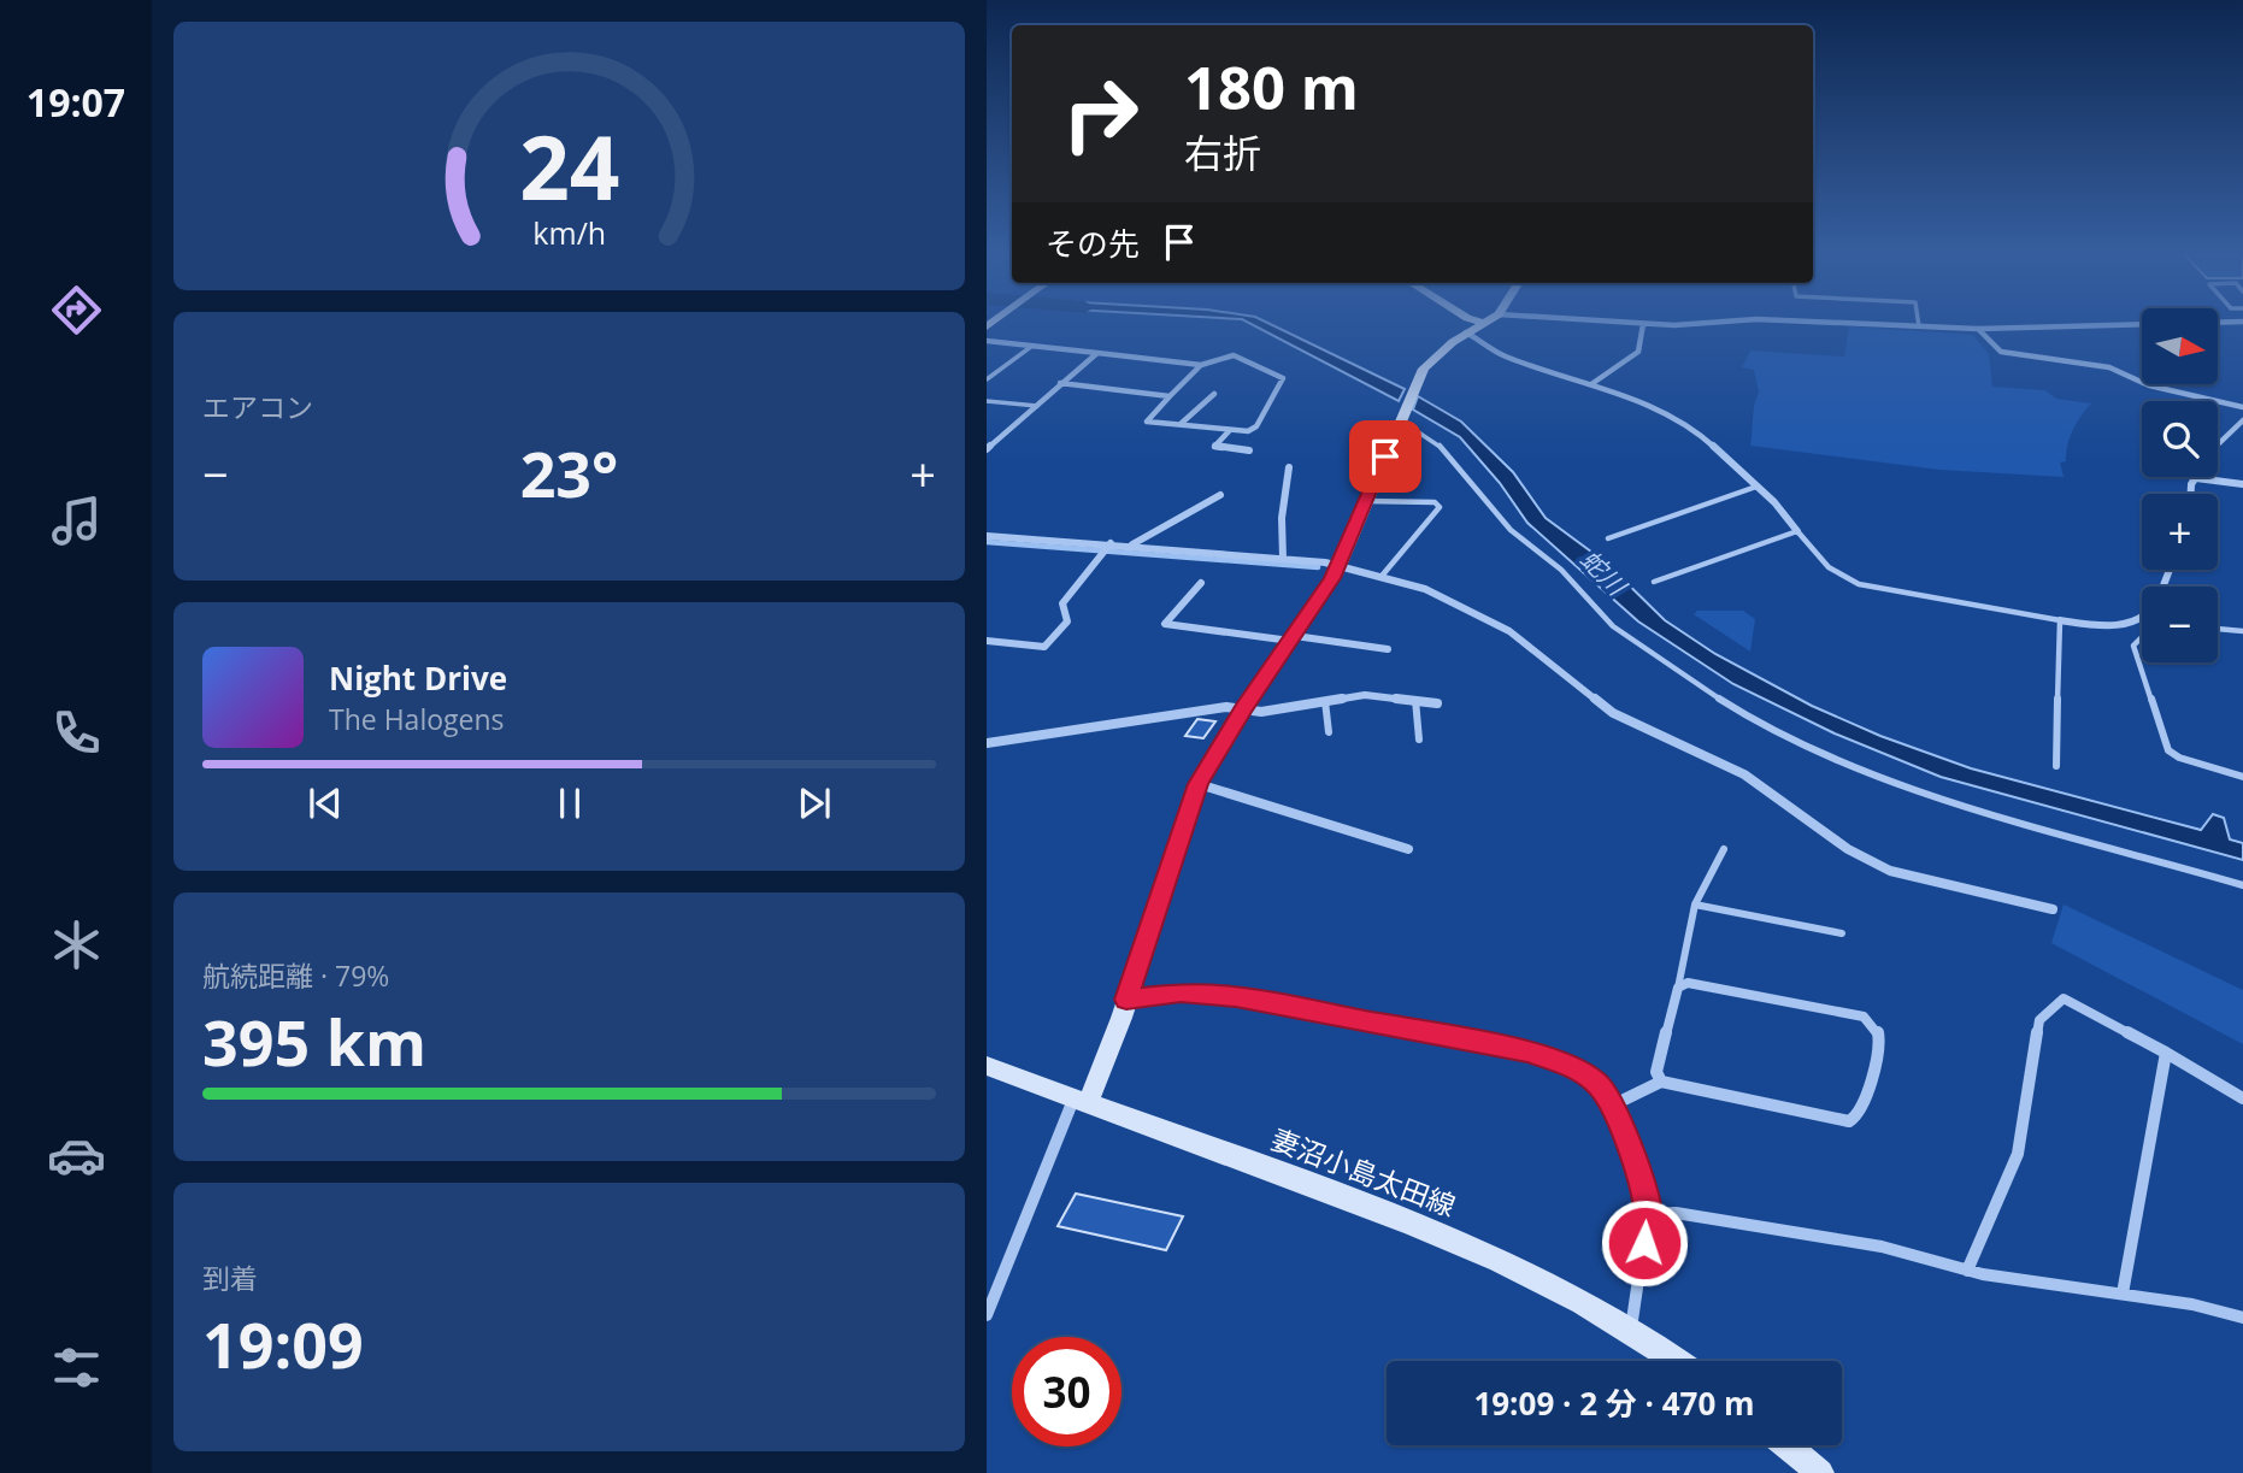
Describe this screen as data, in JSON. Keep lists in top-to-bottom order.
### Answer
{
  "streets": {
    "street": ["妻沼小島太田線"]
  },
  "water": ["蛇川"],
  "north": "right",
  "page": {
    "tabs": "19:07",
    "turn": ["180 m", "右折"],
    "then": "その先",
    "map_buttons": ["+", "−"],
    "tile": [
      "エアコン",
      ["航続距離 · 79%", "395 km"],
      ["到着", "19:09"]
    ],
    "heat": ["−", "23°", "+"],
    "song": ["Night Drive", "The Halogens"],
    "limit": "30",
    "trip": "19:09 · 2 分 · 470 m",
    "gauge": ["24", "km/h"]
  }
}
